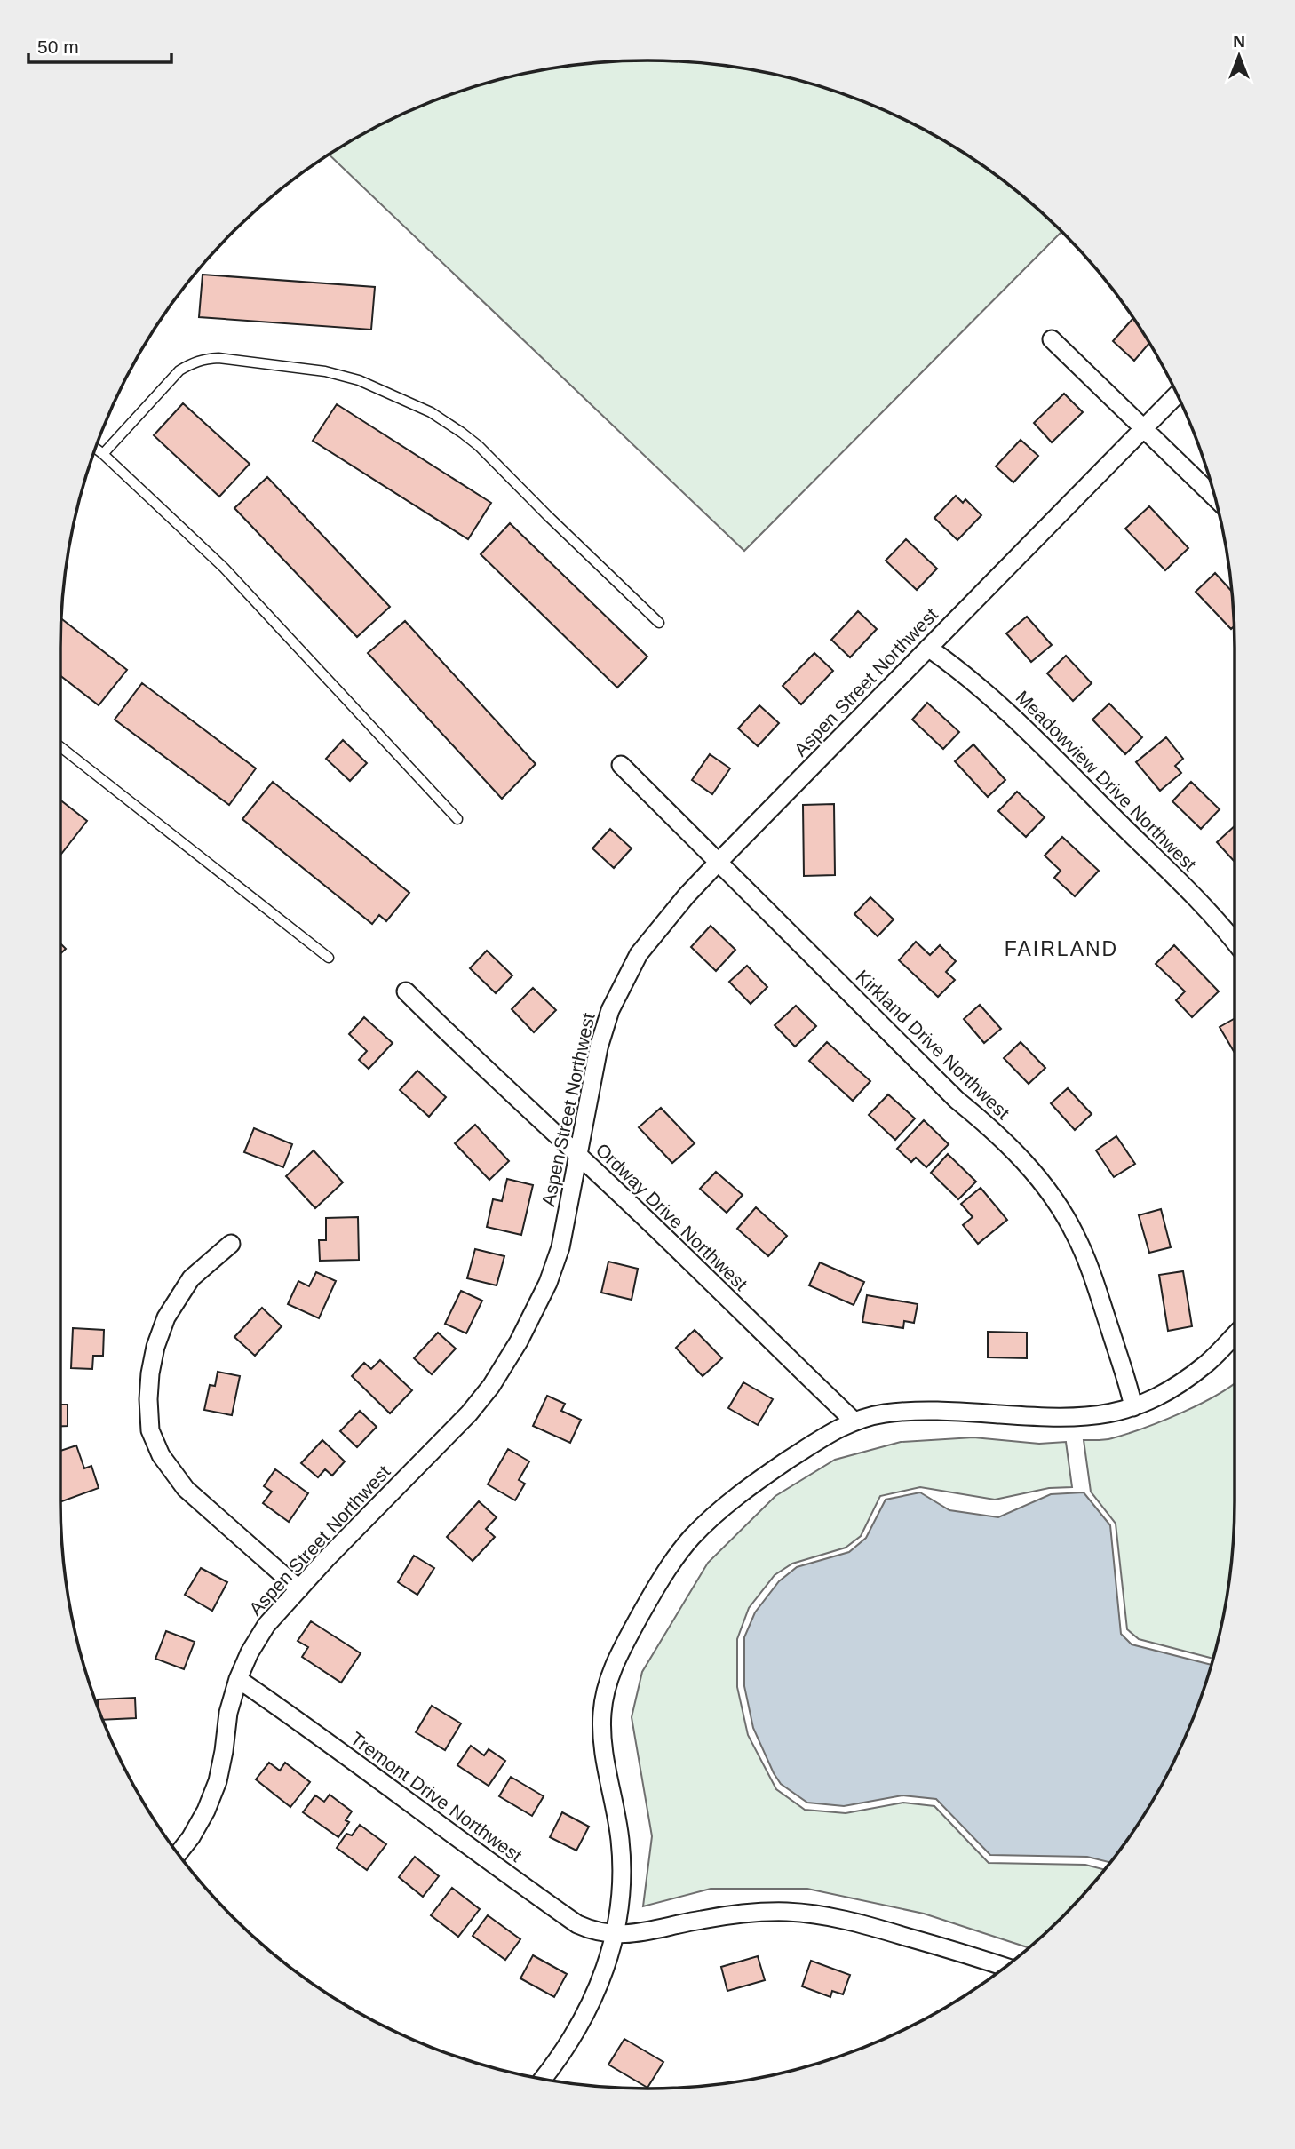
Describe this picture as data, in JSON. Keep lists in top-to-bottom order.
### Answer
{
  "streets": {
    "street": [
      "Aspen Street Northwest",
      "Meadowview Drive Northwest",
      "Kirkland Drive Northwest",
      "Ordway Drive Northwest",
      "Tremont Drive Northwest"
    ]
  },
  "crossings": [
    ["Aspen Street Northwest", "Meadowview Drive Northwest"],
    ["Aspen Street Northwest", "Kirkland Drive Northwest"],
    ["Aspen Street Northwest", "Ordway Drive Northwest"],
    ["Aspen Street Northwest", "Tremont Drive Northwest"]
  ],
  "districts": ["FAIRLAND"],
  "scale_bar": "50 m",
  "north": "top"
}
